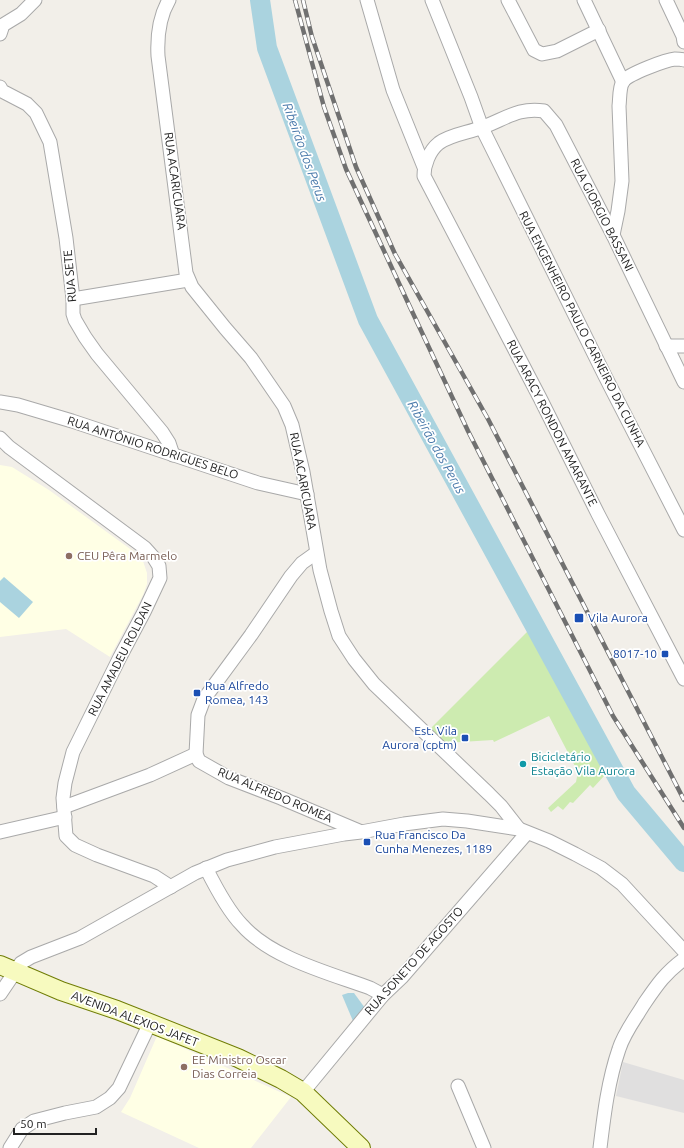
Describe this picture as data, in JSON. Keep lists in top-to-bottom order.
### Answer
{
  "streets": {
    "main road": ["AVENIDA ALEXIOS JAFET"],
    "street": [
      "RUA ACARICUARA",
      "RUA GIORGIO BASSANI",
      "RUA SETE",
      "RUA ENGENHEIRO PAULO CARNEIRO DA CUNHA",
      "RUA ARACY RONDON AMARANTE",
      "RUA ANTÔNIO RODRIGUES BELO",
      "RUA AMADEU ROLDAN",
      "RUA ALFREDO ROMEA",
      "RUA SONETO DE AGOSTO"
    ]
  },
  "crossings": [
    ["RUA ACARICUARA", "RUA ANTÔNIO RODRIGUES BELO"],
    ["RUA ACARICUARA", "RUA SONETO DE AGOSTO"],
    ["RUA GIORGIO BASSANI", "RUA ENGENHEIRO PAULO CARNEIRO DA CUNHA"],
    ["RUA SETE", "RUA ANTÔNIO RODRIGUES BELO"],
    ["RUA SONETO DE AGOSTO", "AVENIDA ALEXIOS JAFET"]
  ],
  "water": ["Ribeirão dos Perus"],
  "places": {
    "other": ["CEU Pêra Marmelo", "Bicicletário Estação Vila Aurora", "EE Ministro Oscar Dias Correia"],
    "transit": [
      "Vila Aurora",
      "8017-10",
      "Rua Alfredo Romea, 143",
      "Est. Vila Aurora (cptm)",
      "Rua Francisco Da Cunha Menezes, 1189"
    ]
  },
  "scale_bar": "50 m"
}
